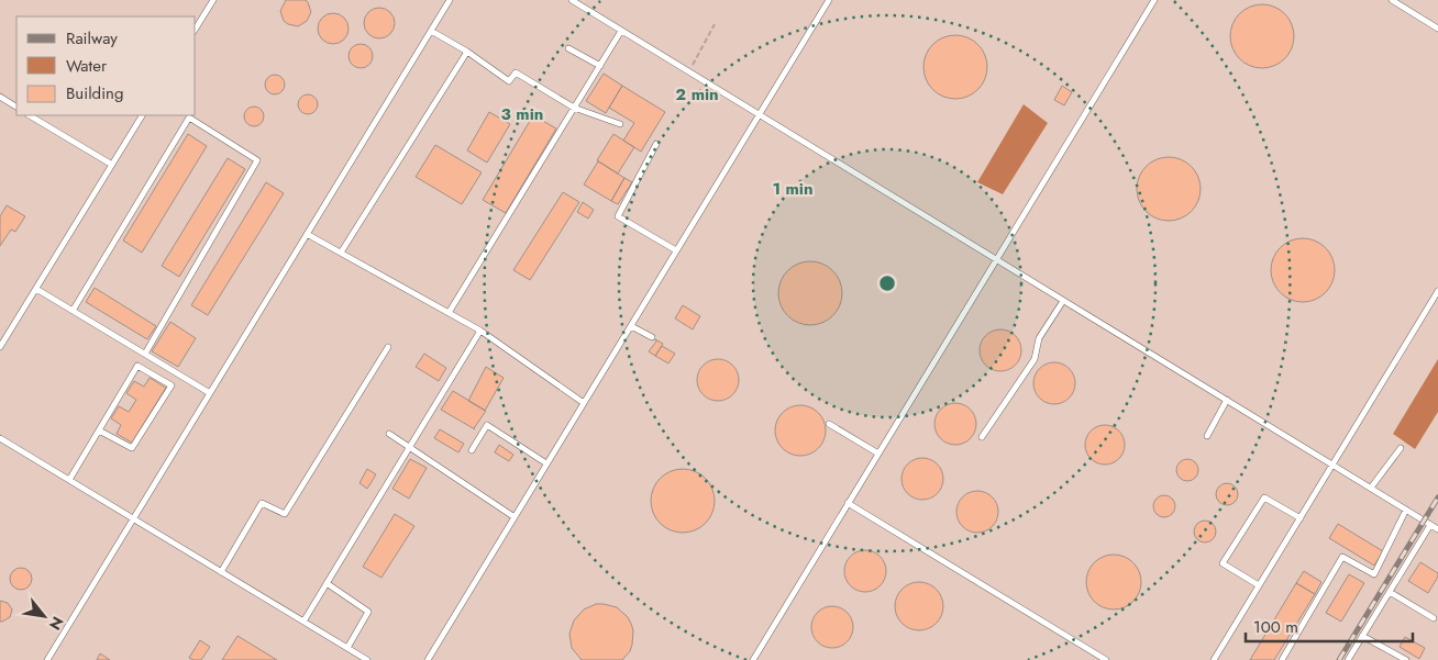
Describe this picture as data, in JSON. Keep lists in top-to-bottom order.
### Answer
{
  "legend": ["Railway", "Water", "Building"],
  "scale_bar": "100 m",
  "north": "bottom right",
  "rings": ["2 min", "3 min", "1 min"]
}
